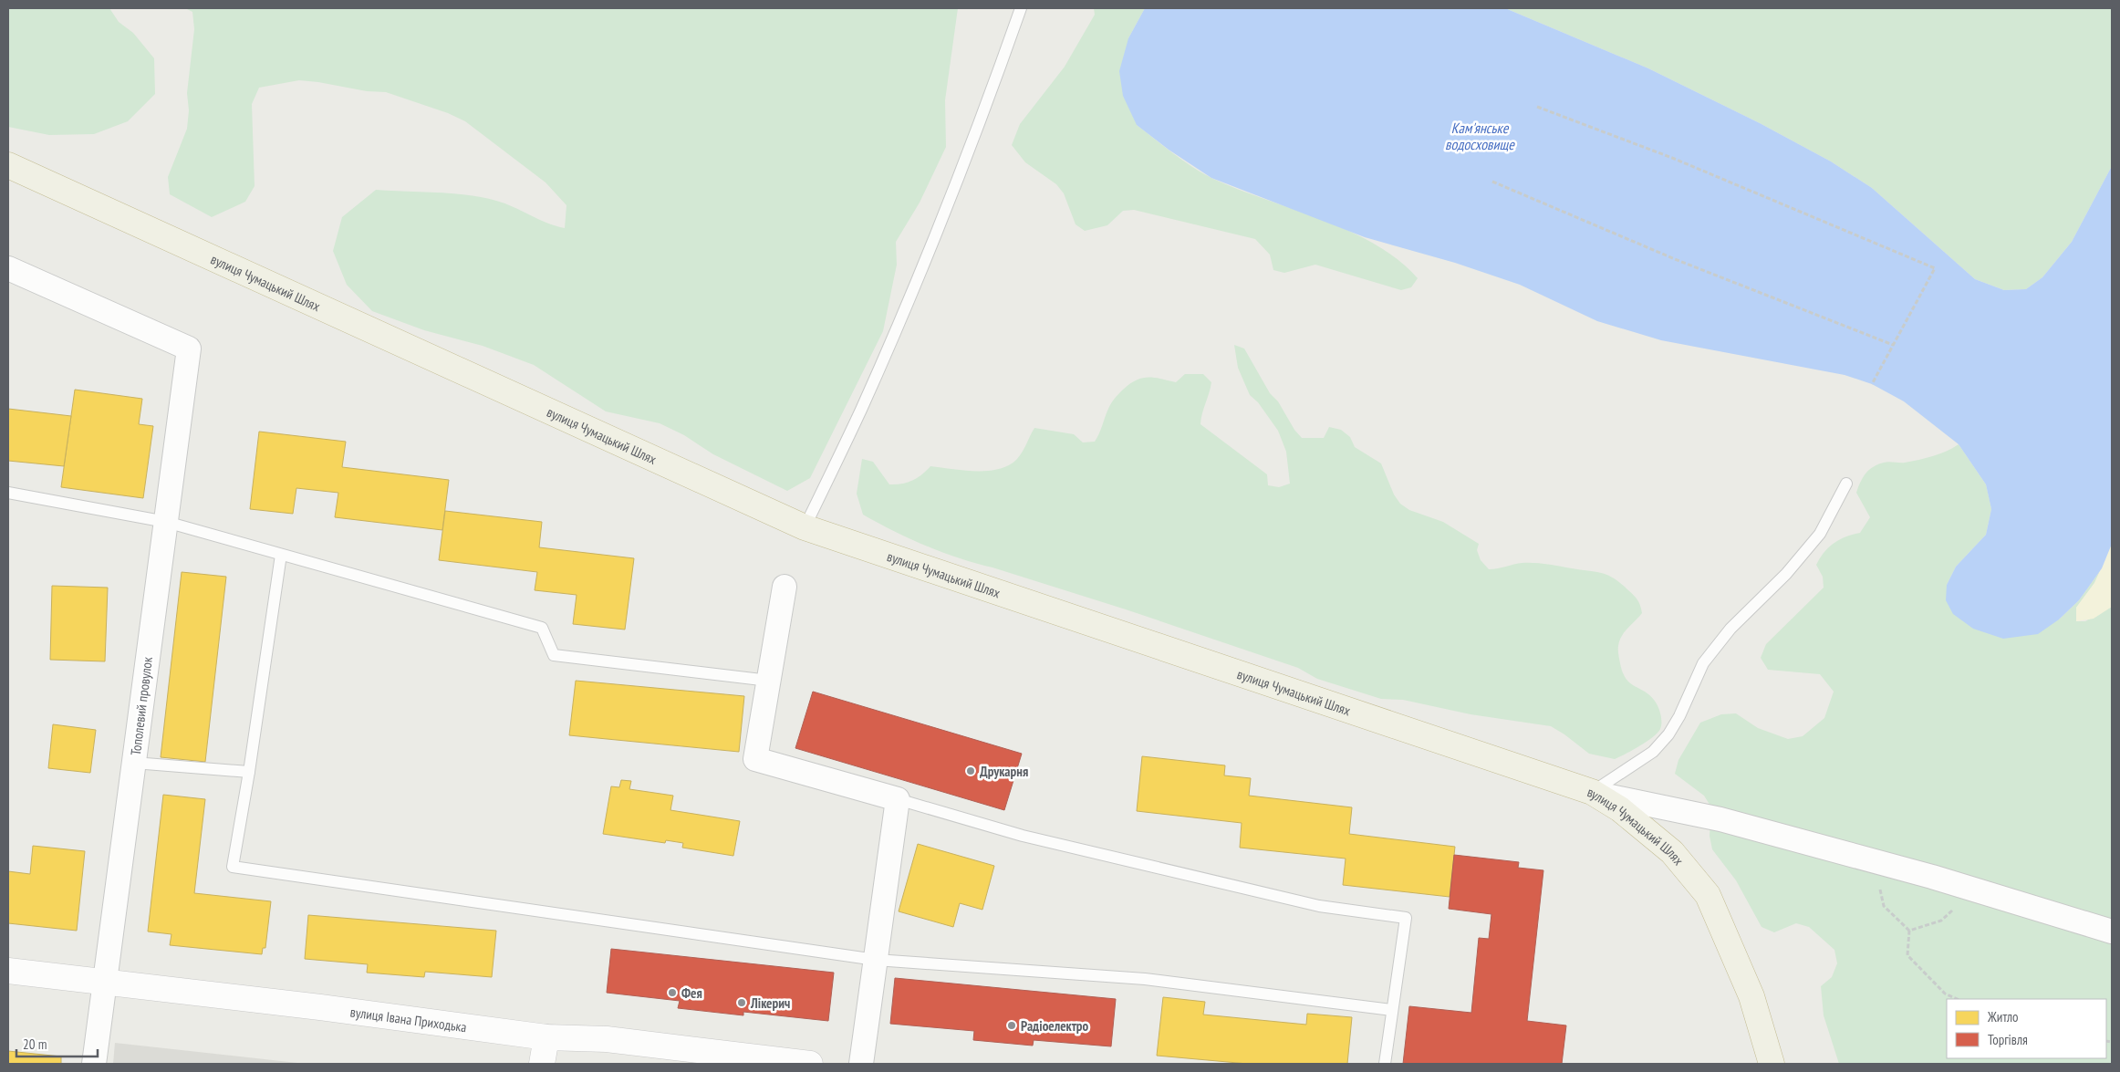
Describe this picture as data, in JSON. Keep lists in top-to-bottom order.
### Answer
{
  "streets": {
    "highway": ["вулиця Чумацький Шлях"],
    "main road": ["вулиця Івана Приходька"],
    "street": ["Тополевий провулок"]
  },
  "crossings": [
    ["Тополевий провулок", "вулиця Івана Приходька"]
  ],
  "water": ["Кам'янське водосховище"],
  "places": [
    "Друкарня",
    "Фея",
    "Лікерич",
    "Радіоелектро"
  ],
  "legend": ["Житло", "Торгівля"],
  "scale_bar": "20 m"
}
